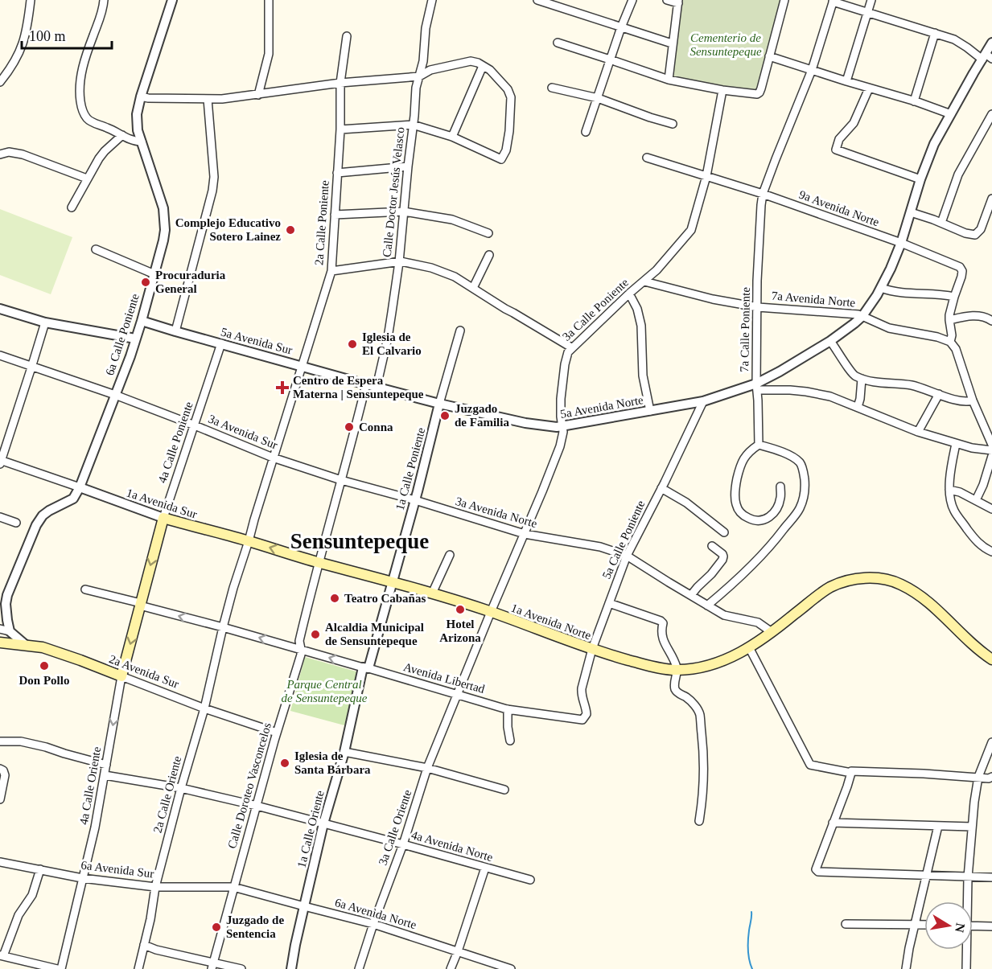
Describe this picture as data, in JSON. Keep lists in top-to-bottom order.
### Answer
{
  "streets": {
    "main road": [
      "4a Calle Poniente",
      "1a Avenida Sur",
      "1a Avenida Norte",
      "2a Avenida Sur",
      "4a Calle Oriente"
    ],
    "street": [
      "Calle Doctor Jesús Velasco",
      "9a Avenida Norte",
      "2a Calle Poniente",
      "7a Avenida Norte",
      "3a Calle Poniente",
      "7a Calle Poniente",
      "6a Calle Poniente",
      "5a Avenida Sur",
      "5a Avenida Norte",
      "3a Avenida Sur",
      "1a Calle Poniente",
      "3a Avenida Norte",
      "5a Calle Poniente",
      "Avenida Libertad",
      "Calle Doroteo Vasconcelos",
      "2a Calle Oriente",
      "3a Calle Oriente",
      "1a Calle Oriente",
      "4a Avenida Norte",
      "6a Avenida Sur",
      "6a Avenida Norte"
    ]
  },
  "crossings": [
    ["Calle Doctor Jesús Velasco", "5a Avenida Norte"],
    ["9a Avenida Norte", "3a Calle Poniente"],
    ["9a Avenida Norte", "7a Calle Poniente"],
    ["2a Calle Poniente", "5a Avenida Sur"],
    ["2a Calle Poniente", "3a Avenida Sur"],
    ["2a Calle Poniente", "1a Avenida Sur"],
    ["2a Calle Poniente", "Avenida Libertad"],
    ["2a Calle Poniente", "2a Calle Oriente"],
    ["7a Avenida Norte", "3a Calle Poniente"],
    ["7a Avenida Norte", "7a Calle Poniente"],
    ["3a Calle Poniente", "5a Avenida Norte"],
    ["3a Calle Poniente", "3a Avenida Norte"],
    ["3a Calle Poniente", "1a Avenida Norte"],
    ["3a Calle Poniente", "Avenida Libertad"],
    ["3a Calle Poniente", "3a Calle Oriente"],
    ["7a Calle Poniente", "5a Avenida Norte"],
    ["6a Calle Poniente", "5a Avenida Sur"],
    ["6a Calle Poniente", "3a Avenida Sur"],
    ["6a Calle Poniente", "1a Avenida Sur"],
    ["5a Avenida Sur", "5a Avenida Norte"],
    ["5a Avenida Sur", "4a Calle Poniente"],
    ["5a Avenida Sur", "Calle Doroteo Vasconcelos"],
    ["5a Avenida Norte", "1a Calle Poniente"],
    ["5a Avenida Norte", "5a Calle Poniente"],
    ["5a Avenida Norte", "Calle Doroteo Vasconcelos"],
    ["3a Avenida Sur", "4a Calle Poniente"],
    ["3a Avenida Sur", "3a Avenida Norte"],
    ["3a Avenida Sur", "Calle Doroteo Vasconcelos"],
    ["4a Calle Poniente", "1a Avenida Sur"],
    ["4a Calle Poniente", "Avenida Libertad"],
    ["4a Calle Poniente", "4a Calle Oriente"],
    ["1a Calle Poniente", "3a Avenida Norte"],
    ["1a Calle Poniente", "1a Avenida Norte"],
    ["1a Calle Poniente", "Avenida Libertad"],
    ["1a Calle Poniente", "1a Calle Oriente"],
    ["1a Avenida Sur", "1a Avenida Norte"],
    ["1a Avenida Sur", "Calle Doroteo Vasconcelos"],
    ["3a Avenida Norte", "5a Calle Poniente"],
    ["3a Avenida Norte", "Calle Doroteo Vasconcelos"],
    ["5a Calle Poniente", "1a Avenida Norte"],
    ["5a Calle Poniente", "Avenida Libertad"],
    ["1a Avenida Norte", "Calle Doroteo Vasconcelos"],
    ["2a Avenida Sur", "4a Calle Oriente"],
    ["2a Avenida Sur", "Calle Doroteo Vasconcelos"],
    ["2a Avenida Sur", "2a Calle Oriente"],
    ["Avenida Libertad", "4a Calle Oriente"],
    ["Avenida Libertad", "Calle Doroteo Vasconcelos"],
    ["Avenida Libertad", "2a Calle Oriente"],
    ["Avenida Libertad", "3a Calle Oriente"],
    ["Avenida Libertad", "1a Calle Oriente"],
    ["4a Calle Oriente", "4a Avenida Norte"],
    ["4a Calle Oriente", "6a Avenida Sur"],
    ["Calle Doroteo Vasconcelos", "4a Avenida Norte"],
    ["Calle Doroteo Vasconcelos", "6a Avenida Sur"],
    ["Calle Doroteo Vasconcelos", "6a Avenida Norte"],
    ["2a Calle Oriente", "4a Avenida Norte"],
    ["2a Calle Oriente", "6a Avenida Sur"],
    ["3a Calle Oriente", "4a Avenida Norte"],
    ["3a Calle Oriente", "6a Avenida Norte"],
    ["1a Calle Oriente", "4a Avenida Norte"],
    ["1a Calle Oriente", "6a Avenida Norte"],
    ["6a Avenida Sur", "6a Avenida Norte"]
  ],
  "one_way": ["Avenida Libertad", "4a Calle Oriente"],
  "districts": ["Sensuntepeque"],
  "parks": ["Cementerio de Sensuntepeque", "Parque Central de Sensuntepeque"],
  "places": {
    "other": [
      "Complejo Educativo Sotero Lainez",
      "Procuraduria General",
      "Iglesia de El Calvario",
      "Juzgado de Familia",
      "Conna",
      "Teatro Cabañas",
      "Hotel Arizona",
      "Alcaldia Municipal de Sensuntepeque",
      "Don Pollo",
      "Iglesia de Santa Bárbara",
      "Juzgado de Sentencia"
    ],
    "health": ["Centro de Espera Materna | Sensuntepeque"]
  },
  "scale_bar": "100 m",
  "north": "right"
}
